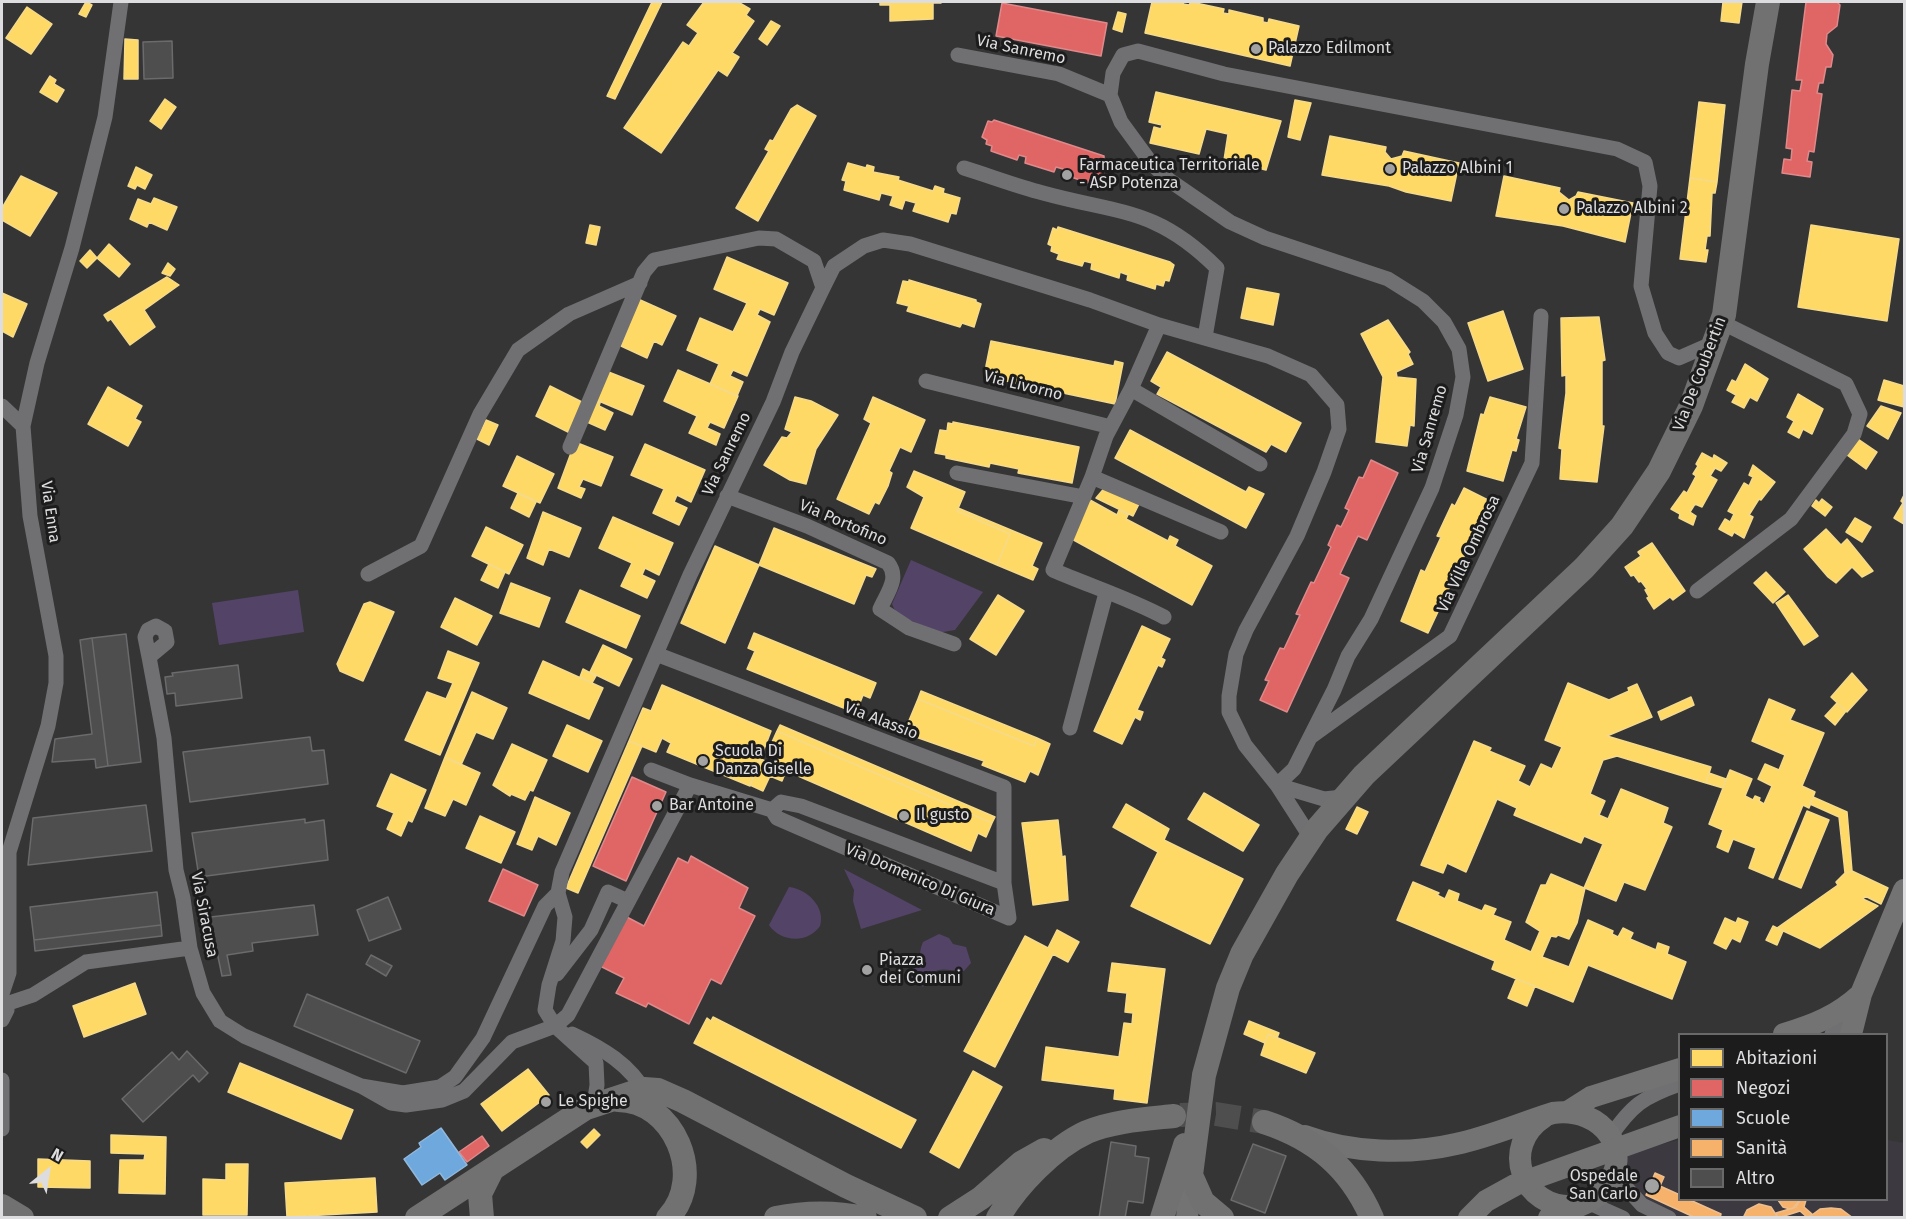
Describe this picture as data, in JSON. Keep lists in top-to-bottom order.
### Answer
{
  "streets": {
    "main road": ["Via De Coubertin"],
    "street": [
      "Via Sanremo",
      "Via Livorno",
      "Via Enna",
      "Via Portofino",
      "Via Villa Ombrosa",
      "Via Alassio",
      "Via Domenico Di Giura",
      "Via Siracusa"
    ]
  },
  "crossings": [
    ["Via Sanremo", "Via De Coubertin"],
    ["Via Sanremo", "Via Portofino"],
    ["Via Sanremo", "Via Villa Ombrosa"],
    ["Via Sanremo", "Via Alassio"],
    ["Via Sanremo", "Via Siracusa"],
    ["Via Alassio", "Via Domenico Di Giura"]
  ],
  "places": [
    "Palazzo Edilmont",
    "Palazzo Albini 1",
    "Farmaceutica Territoriale - ASP Potenza",
    "Palazzo Albini 2",
    "Scuola Di Danza Giselle",
    "Bar Antoine",
    "Il gusto",
    "Piazza dei Comuni",
    "Le Spighe",
    "Ospedale San Carlo"
  ],
  "legend": [
    "Abitazioni",
    "Negozi",
    "Scuole",
    "Sanità",
    "Altro"
  ],
  "north": "top right"
}
